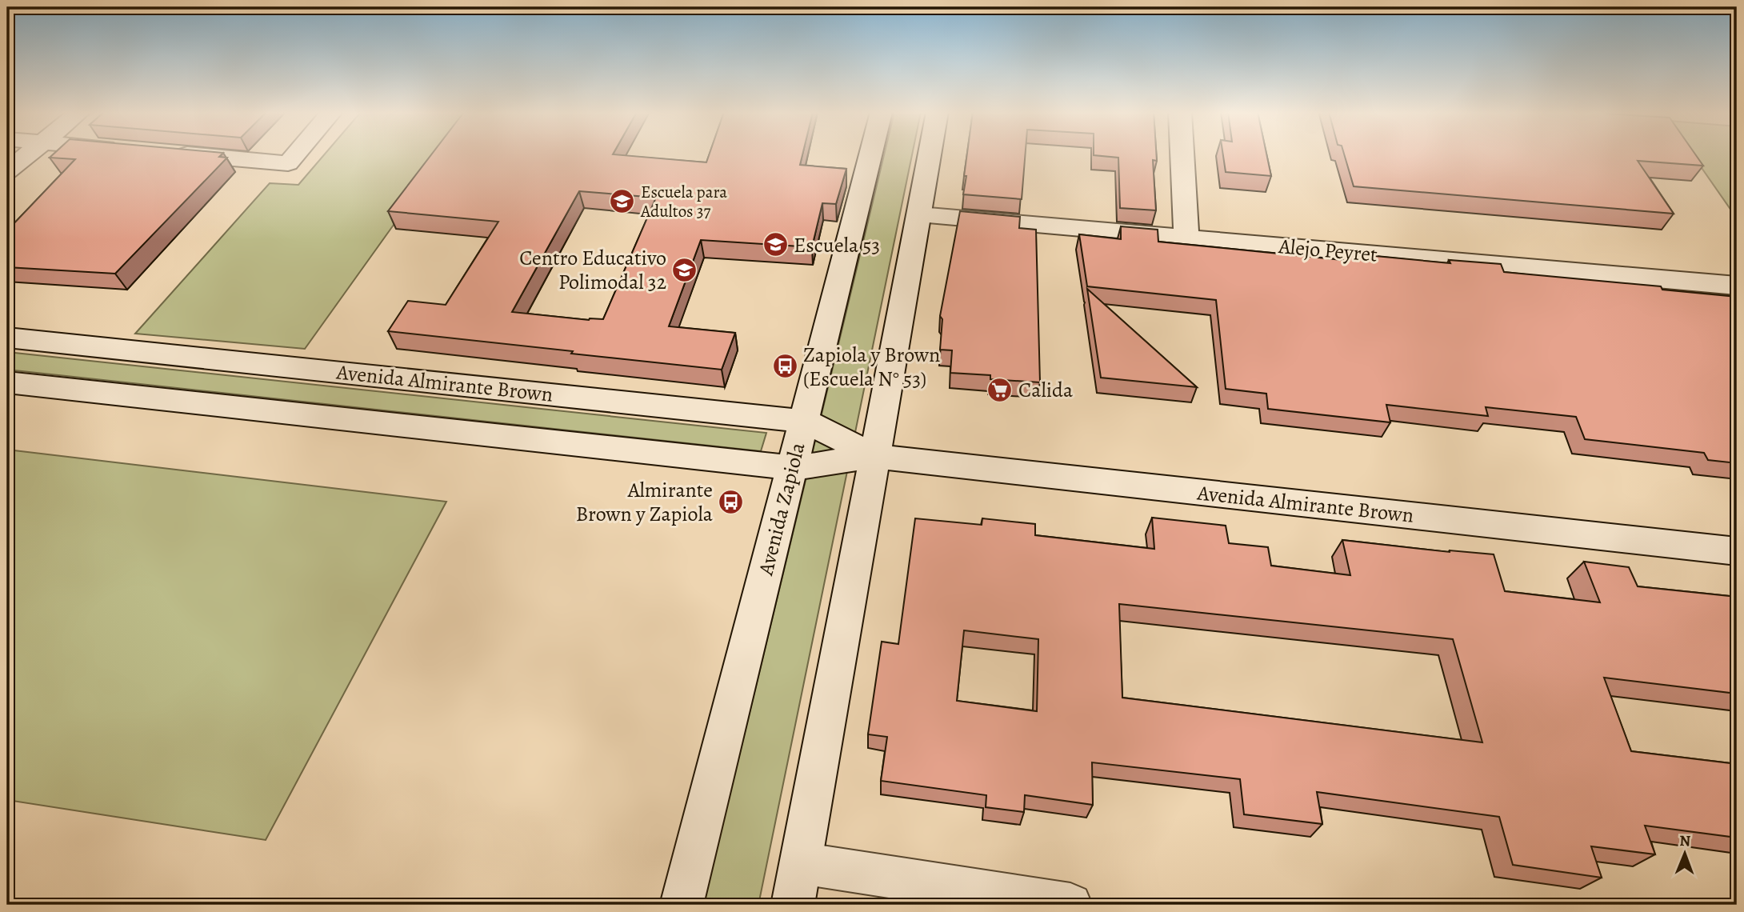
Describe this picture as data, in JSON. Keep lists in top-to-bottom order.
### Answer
{
  "streets": {
    "main road": ["Alejo Peyret", "Avenida Almirante Brown", "Avenida Zapiola"]
  },
  "crossings": [
    ["Avenida Almirante Brown", "Avenida Zapiola"]
  ],
  "places": {
    "school or university": ["Escuela para Adultos 37", "Escuela 53", "Centro Educativo Polimodal 32"],
    "bus stop": ["Zapiola y Brown (Escuela N° 53)", "Almirante Brown y Zapiola"],
    "supermarket": ["Calida"]
  },
  "north": "top"
}
